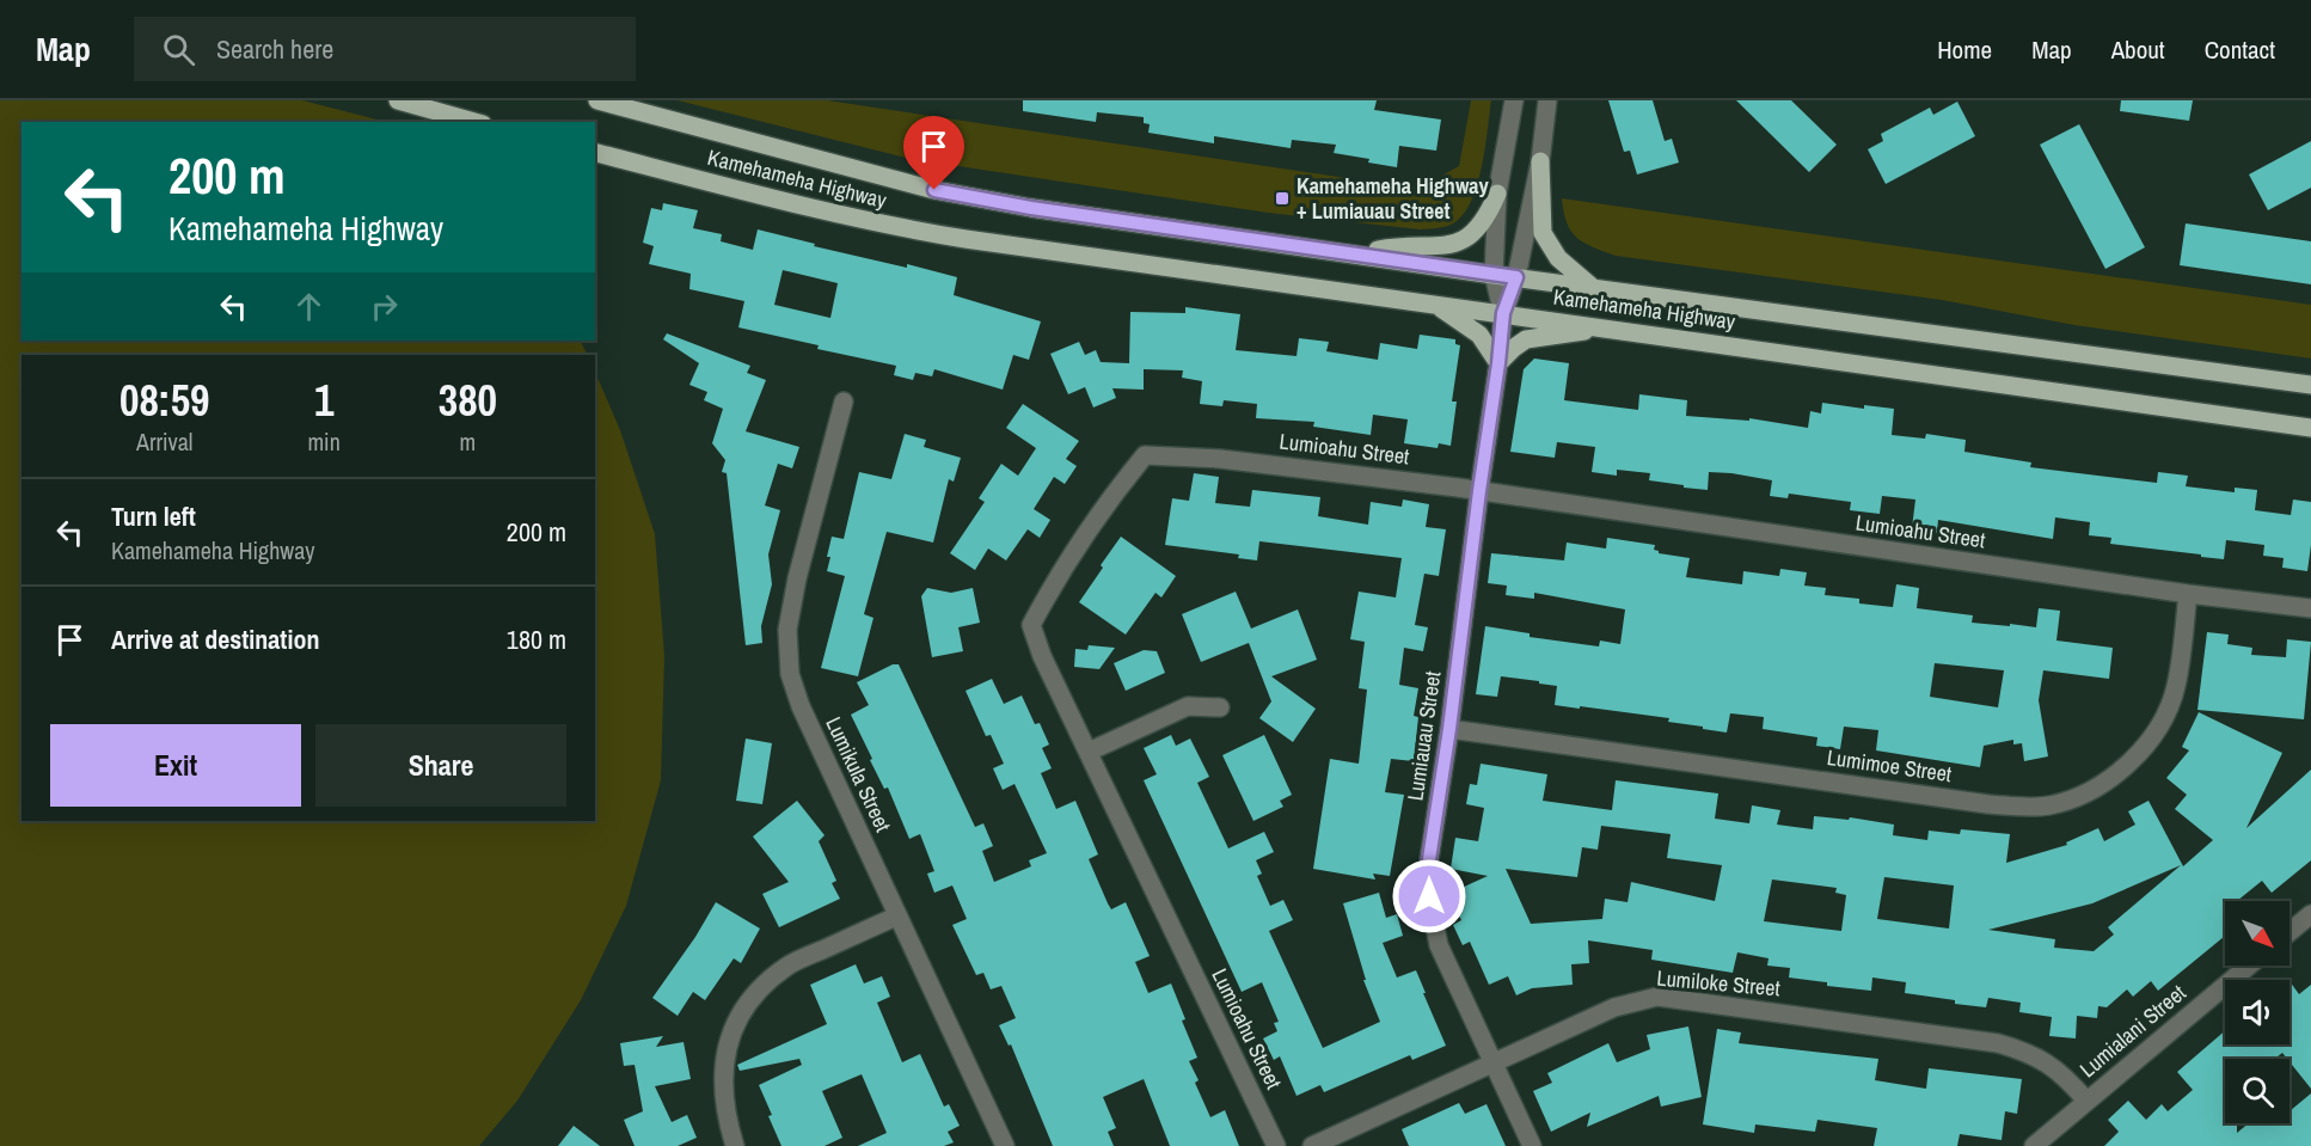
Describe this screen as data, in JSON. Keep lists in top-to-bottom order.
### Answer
{
  "streets": {
    "main road": ["Kamehameha Highway"],
    "street": [
      "Lumioahu Street",
      "Lumiauau Street",
      "Lumimoe Street",
      "Lumikula Street",
      "Lumiloke Street",
      "Lumialani Street"
    ]
  },
  "crossings": [
    ["Kamehameha Highway", "Lumiauau Street"],
    ["Lumioahu Street", "Lumiauau Street"],
    ["Lumioahu Street", "Lumimoe Street"],
    ["Lumiauau Street", "Lumimoe Street"],
    ["Lumiauau Street", "Lumiloke Street"],
    ["Lumiloke Street", "Lumialani Street"]
  ],
  "places": {
    "transit": ["Kamehameha Highway + Lumiauau Street"]
  },
  "north": "bottom right",
  "page": {
    "header": "Map",
    "search": "Search here",
    "nav": [
      "Home",
      "Map",
      "About",
      "Contact"
    ],
    "turn": ["200 m", "Kamehameha Highway"],
    "eta": [
      "08:59",
      "Arrival",
      "1",
      "min",
      "380",
      "m"
    ],
    "list": [
      {
        "name": "Turn left",
        "note": "Kamehameha Highway",
        "value": "200 m"
      },
      {
        "name": "Arrive at destination",
        "value": "180 m"
      }
    ],
    "buttons": ["Exit", "Share"]
  }
}
